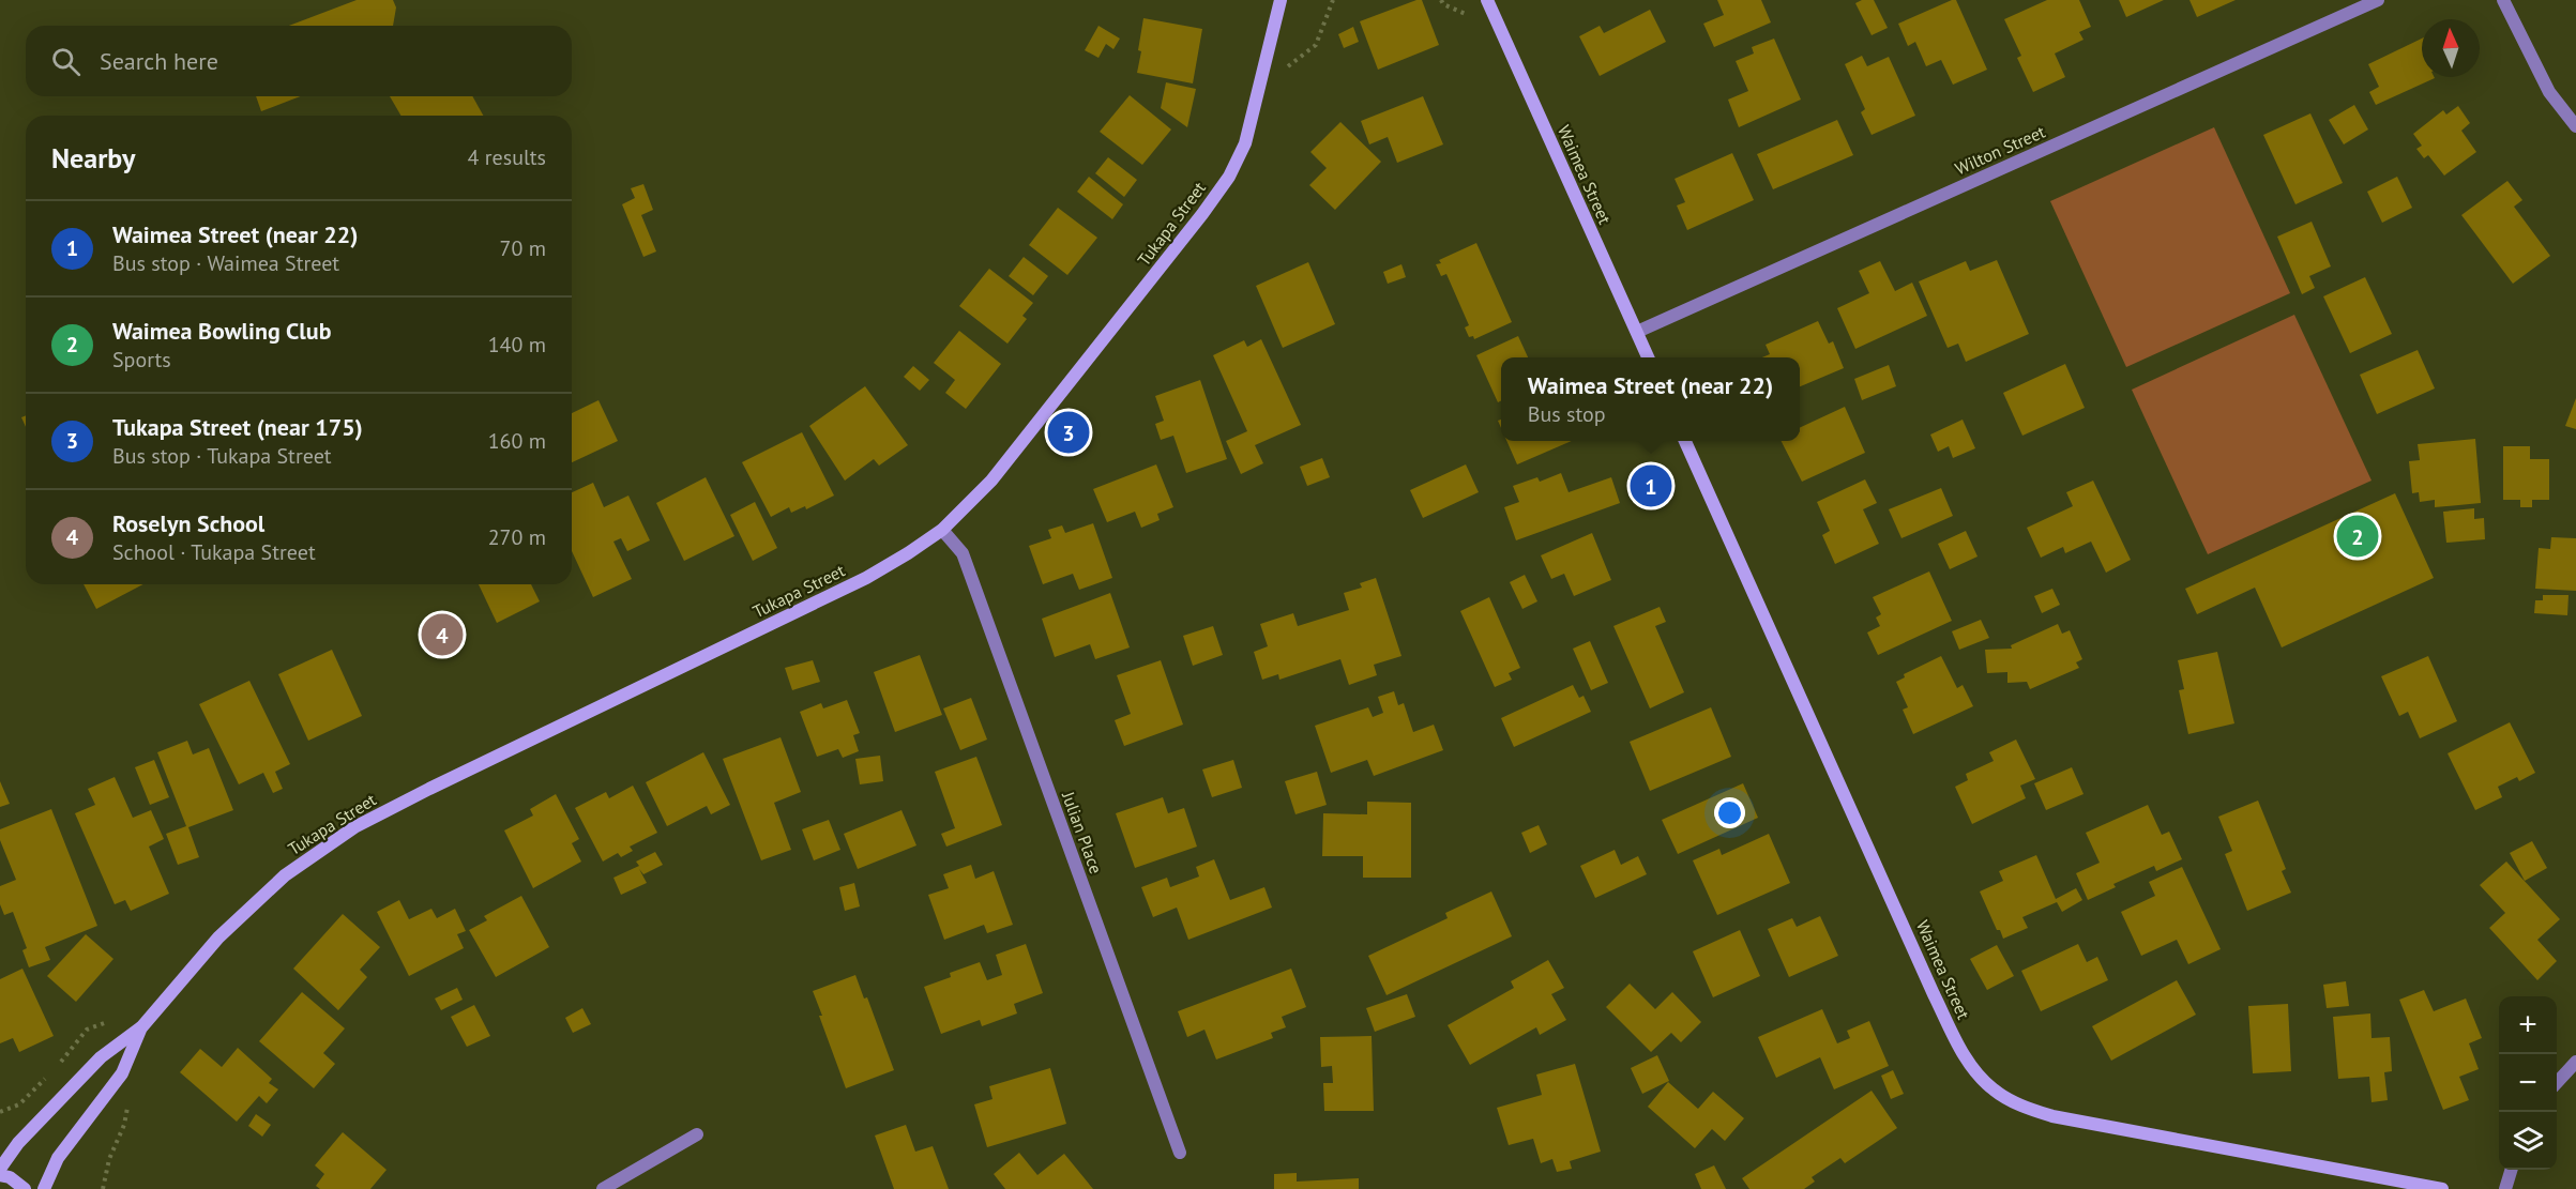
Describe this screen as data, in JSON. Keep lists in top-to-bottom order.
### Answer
{
  "streets": {
    "main road": ["Waimea Street", "Tukapa Street"],
    "street": ["Wilton Street", "Julian Place"]
  },
  "crossings": [
    ["Wilton Street", "Waimea Street"],
    ["Tukapa Street", "Julian Place"]
  ],
  "north": "top",
  "page": {
    "search": "Search here",
    "heading": ["Nearby", "4 results"],
    "list": [
      {
        "mark": "1",
        "name": "Waimea Street (near 22)",
        "note": "Bus stop · Waimea Street",
        "value": "70 m"
      },
      {
        "mark": "2",
        "name": "Waimea Bowling Club",
        "note": "Sports",
        "value": "140 m"
      },
      {
        "mark": "3",
        "name": "Tukapa Street (near 175)",
        "note": "Bus stop · Tukapa Street",
        "value": "160 m"
      },
      {
        "mark": "4",
        "name": "Roselyn School",
        "note": "School · Tukapa Street",
        "value": "270 m"
      }
    ],
    "popup": ["Waimea Street (near 22)", "Bus stop"],
    "pins": [
      "3",
      "1",
      "2",
      "4"
    ],
    "map_buttons": ["+", "−"]
  }
}
